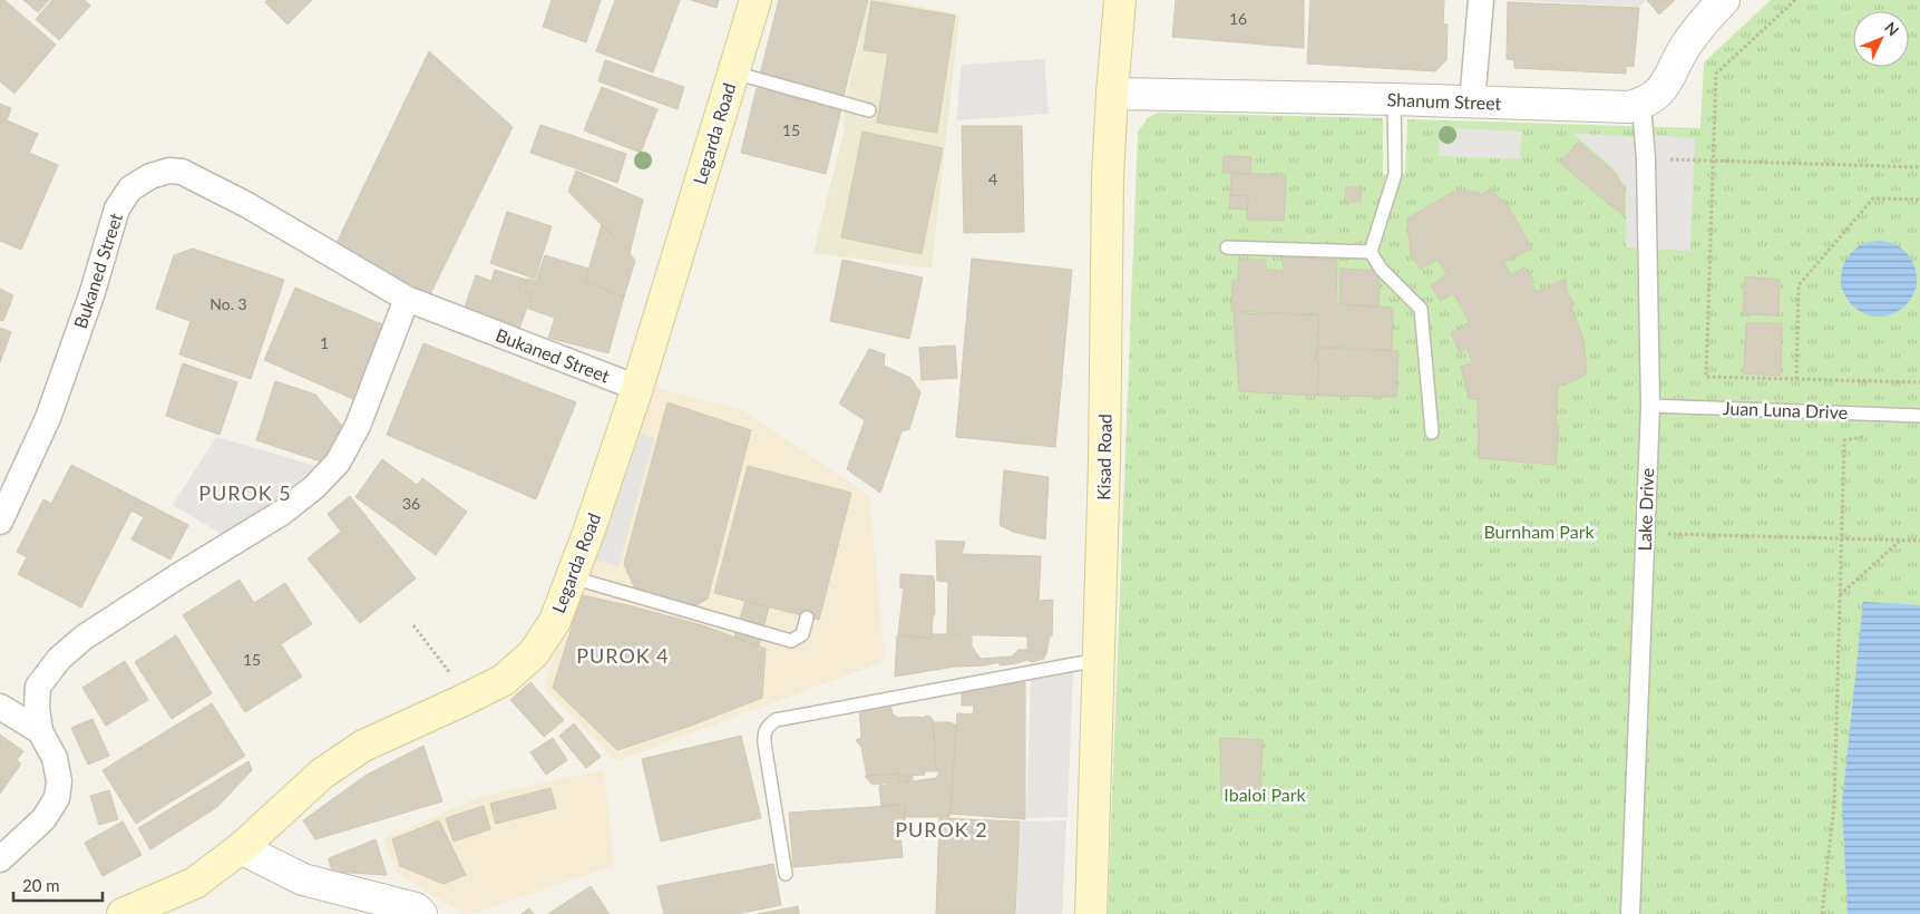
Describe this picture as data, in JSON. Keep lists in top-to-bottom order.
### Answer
{
  "streets": {
    "main road": ["Legarda Road", "Kisad Road"],
    "street": ["Shanum Street", "Bukaned Street", "Lake Drive"],
    "lane": ["Juan Luna Drive"]
  },
  "crossings": [
    ["Shanum Street", "Kisad Road"],
    ["Shanum Street", "Lake Drive"],
    ["Legarda Road", "Bukaned Street"],
    ["Juan Luna Drive", "Lake Drive"]
  ],
  "districts": ["PUROK 5", "PUROK 4", "PUROK 2"],
  "parks": ["Burnham Park", "Ibaloi Park"],
  "house_numbers": [
    "16",
    "15",
    "4",
    "No. 3",
    "1",
    "36",
    "15"
  ],
  "scale_bar": "20 m",
  "north": "top right"
}
